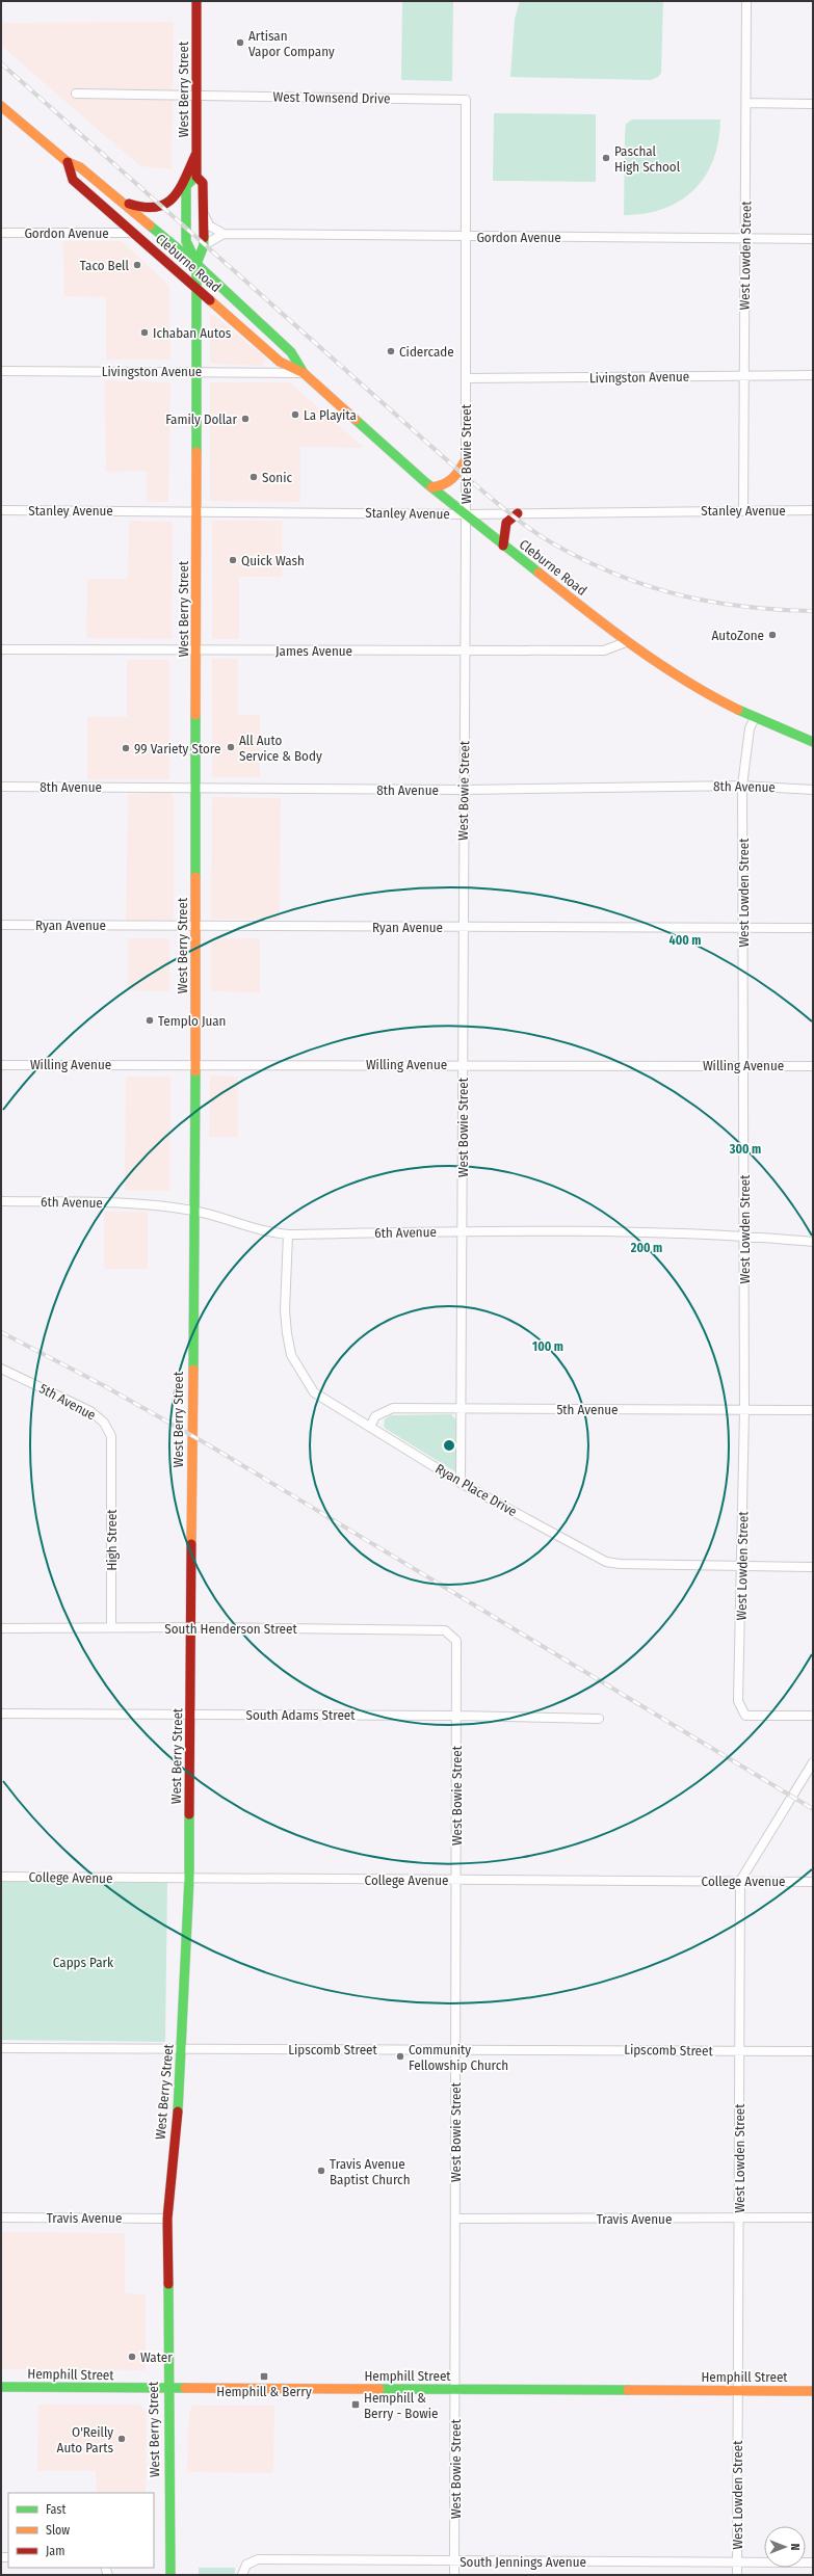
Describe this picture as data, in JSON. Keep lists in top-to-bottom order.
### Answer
{
  "streets": {
    "main road": ["West Berry Street", "Cleburne Road", "Hemphill Street"],
    "street": [
      "West Townsend Drive",
      "Gordon Avenue",
      "West Lowden Street",
      "Livingston Avenue",
      "West Bowie Street",
      "Stanley Avenue",
      "James Avenue",
      "8th Avenue",
      "Ryan Avenue",
      "Willing Avenue",
      "6th Avenue",
      "5th Avenue",
      "Ryan Place Drive",
      "High Street",
      "South Henderson Street",
      "South Adams Street",
      "College Avenue",
      "Lipscomb Street",
      "Travis Avenue",
      "South Jennings Avenue"
    ]
  },
  "crossings": [
    ["West Berry Street", "West Townsend Drive"],
    ["West Berry Street", "Cleburne Road"],
    ["West Berry Street", "Livingston Avenue"],
    ["West Berry Street", "Stanley Avenue"],
    ["West Berry Street", "James Avenue"],
    ["West Berry Street", "8th Avenue"],
    ["West Berry Street", "Ryan Avenue"],
    ["West Berry Street", "Willing Avenue"],
    ["West Berry Street", "6th Avenue"],
    ["West Berry Street", "South Henderson Street"],
    ["West Berry Street", "South Adams Street"],
    ["West Berry Street", "College Avenue"],
    ["West Berry Street", "Lipscomb Street"],
    ["West Berry Street", "Travis Avenue"],
    ["West Berry Street", "Hemphill Street"],
    ["West Townsend Drive", "West Bowie Street"],
    ["Gordon Avenue", "West Lowden Street"],
    ["Gordon Avenue", "Cleburne Road"],
    ["Gordon Avenue", "West Bowie Street"],
    ["West Lowden Street", "Cleburne Road"],
    ["West Lowden Street", "Livingston Avenue"],
    ["West Lowden Street", "Stanley Avenue"],
    ["West Lowden Street", "8th Avenue"],
    ["West Lowden Street", "Ryan Avenue"],
    ["West Lowden Street", "Willing Avenue"],
    ["West Lowden Street", "6th Avenue"],
    ["West Lowden Street", "5th Avenue"],
    ["West Lowden Street", "Ryan Place Drive"],
    ["West Lowden Street", "College Avenue"],
    ["West Lowden Street", "Lipscomb Street"],
    ["West Lowden Street", "Travis Avenue"],
    ["West Lowden Street", "Hemphill Street"],
    ["West Lowden Street", "South Jennings Avenue"],
    ["Cleburne Road", "Livingston Avenue"],
    ["Cleburne Road", "West Bowie Street"],
    ["Cleburne Road", "Stanley Avenue"],
    ["Cleburne Road", "James Avenue"],
    ["Livingston Avenue", "West Bowie Street"],
    ["West Bowie Street", "Stanley Avenue"],
    ["West Bowie Street", "James Avenue"],
    ["West Bowie Street", "8th Avenue"],
    ["West Bowie Street", "Ryan Avenue"],
    ["West Bowie Street", "Willing Avenue"],
    ["West Bowie Street", "6th Avenue"],
    ["West Bowie Street", "5th Avenue"],
    ["West Bowie Street", "Ryan Place Drive"],
    ["West Bowie Street", "South Henderson Street"],
    ["West Bowie Street", "South Adams Street"],
    ["West Bowie Street", "College Avenue"],
    ["West Bowie Street", "Lipscomb Street"],
    ["West Bowie Street", "Travis Avenue"],
    ["West Bowie Street", "Hemphill Street"],
    ["West Bowie Street", "South Jennings Avenue"],
    ["6th Avenue", "Ryan Place Drive"],
    ["5th Avenue", "Ryan Place Drive"],
    ["5th Avenue", "High Street"],
    ["High Street", "South Henderson Street"]
  ],
  "parks": ["Capps Park"],
  "places": {
    "other": [
      "Artisan Vapor Company",
      "Paschal High School",
      "Taco Bell",
      "Ichaban Autos",
      "Cidercade",
      "La Playita",
      "Family Dollar",
      "Sonic",
      "Quick Wash",
      "AutoZone",
      "All Auto Service & Body",
      "99 Variety Store",
      "Templo Juan",
      "Community Fellowship Church",
      "Travis Avenue Baptist Church",
      "Water",
      "O'Reilly Auto Parts"
    ],
    "transit": ["Hemphill & Berry", "Hemphill & Berry - Bowie"]
  },
  "legend": ["Fast", "Slow", "Jam"],
  "north": "right",
  "rings": [
    "400 m",
    "300 m",
    "200 m",
    "100 m"
  ]
}
